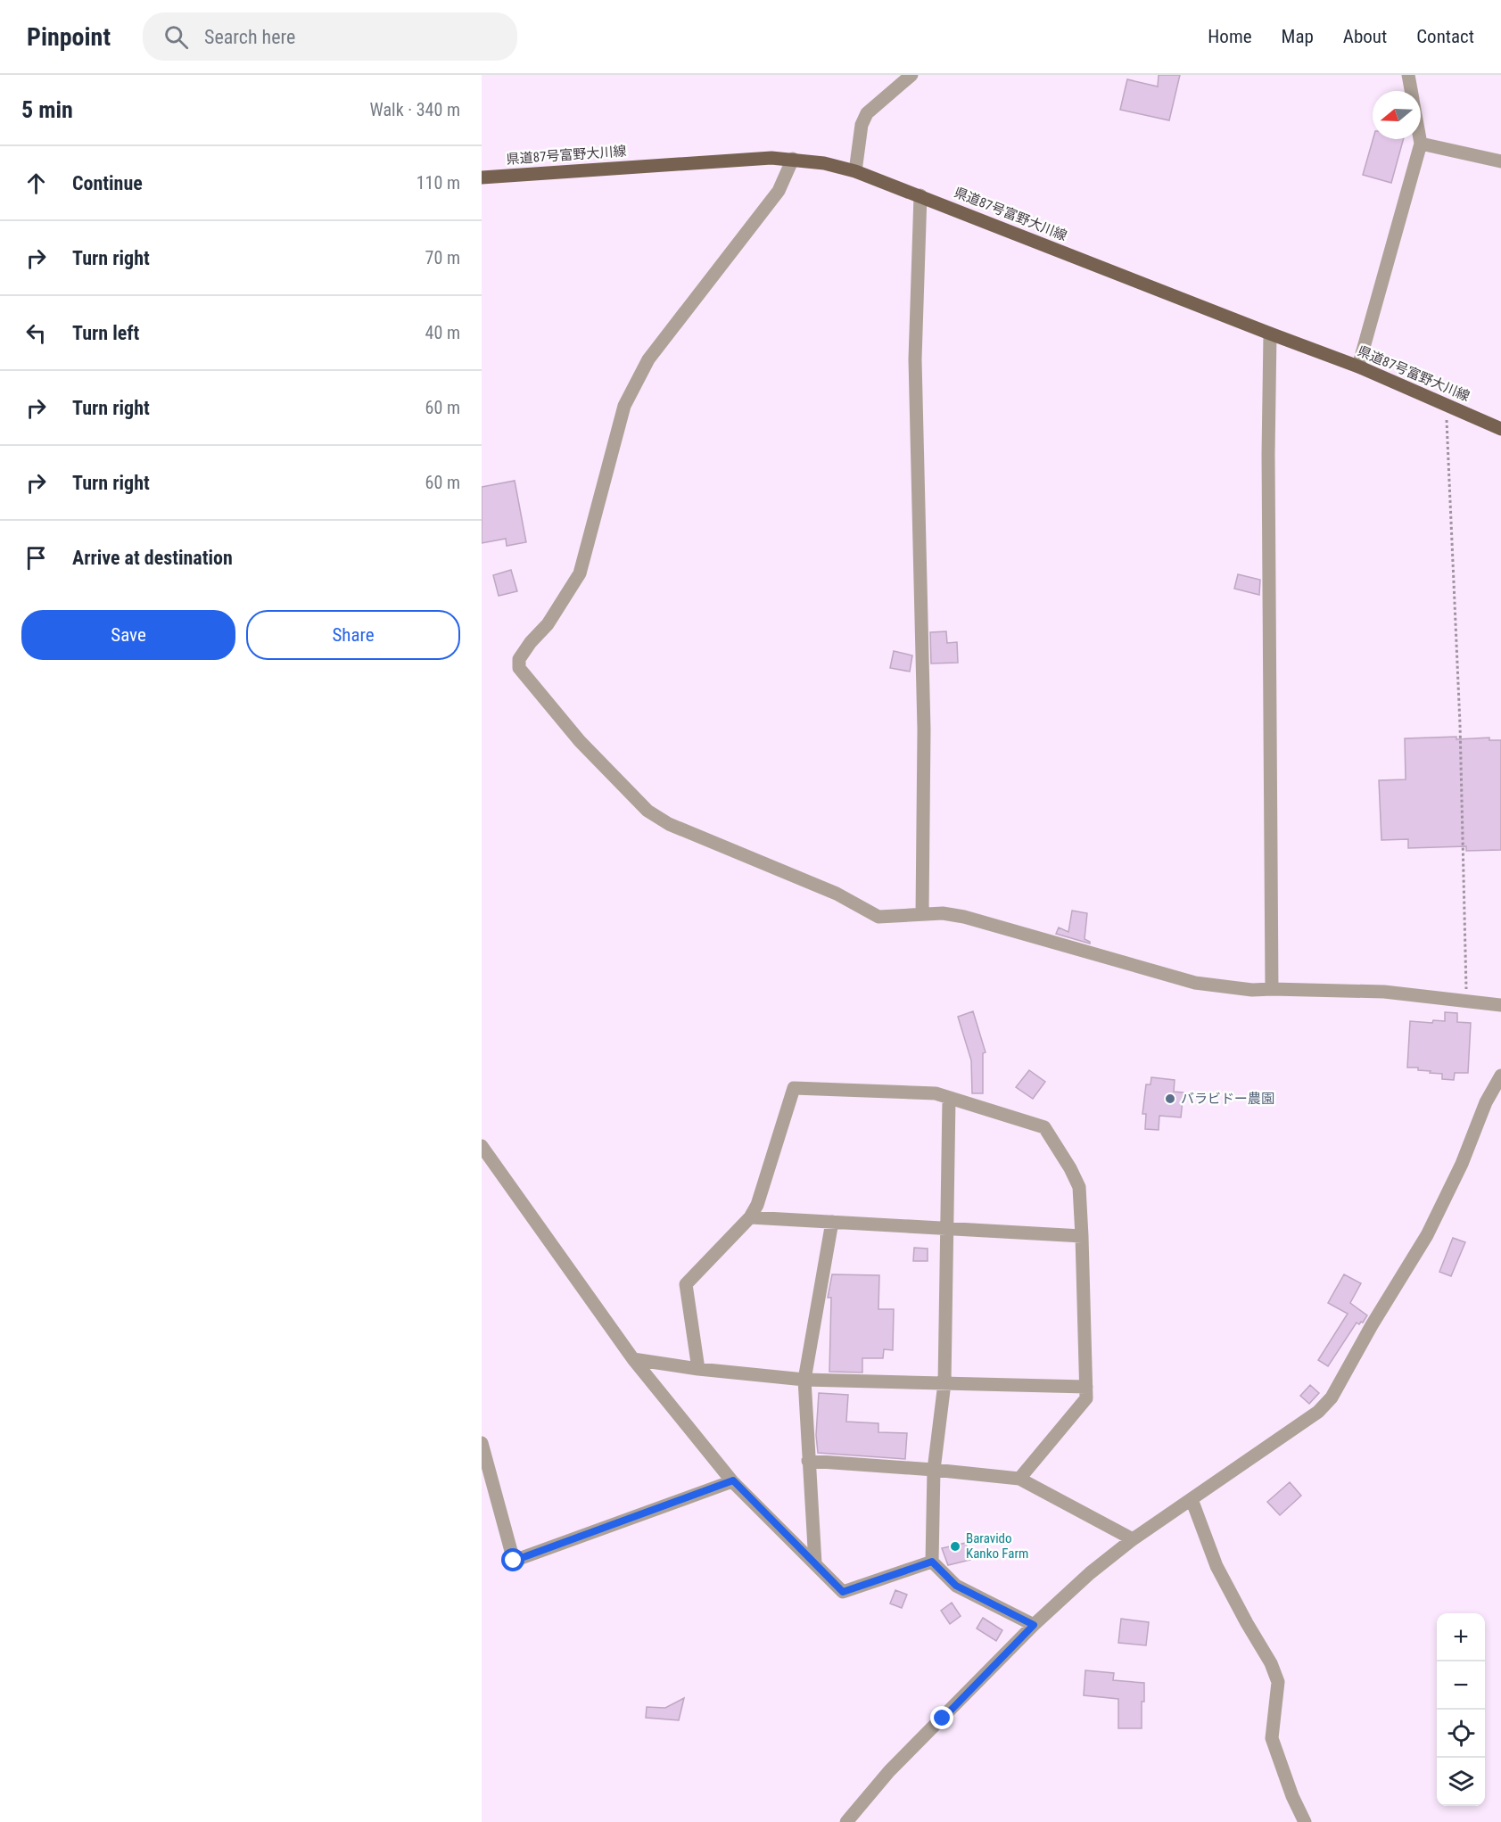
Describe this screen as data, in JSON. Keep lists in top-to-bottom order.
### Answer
{
  "streets": {
    "main road": ["県道87号富野大川線"]
  },
  "places": ["バラビドー農園", "Baravido Kanko Farm"],
  "north": "left",
  "page": {
    "header": "Pinpoint",
    "search": "Search here",
    "nav": [
      "Home",
      "Map",
      "About",
      "Contact"
    ],
    "heading": ["5 min", "Walk · 340 m"],
    "list": [
      ["Continue", "110 m"],
      ["Turn right", "70 m"],
      ["Turn left", "40 m"],
      ["Turn right", "60 m"],
      ["Turn right", "60 m"],
      "Arrive at destination"
    ],
    "buttons": ["Save", "Share"],
    "map_buttons": ["+", "−"]
  }
}
